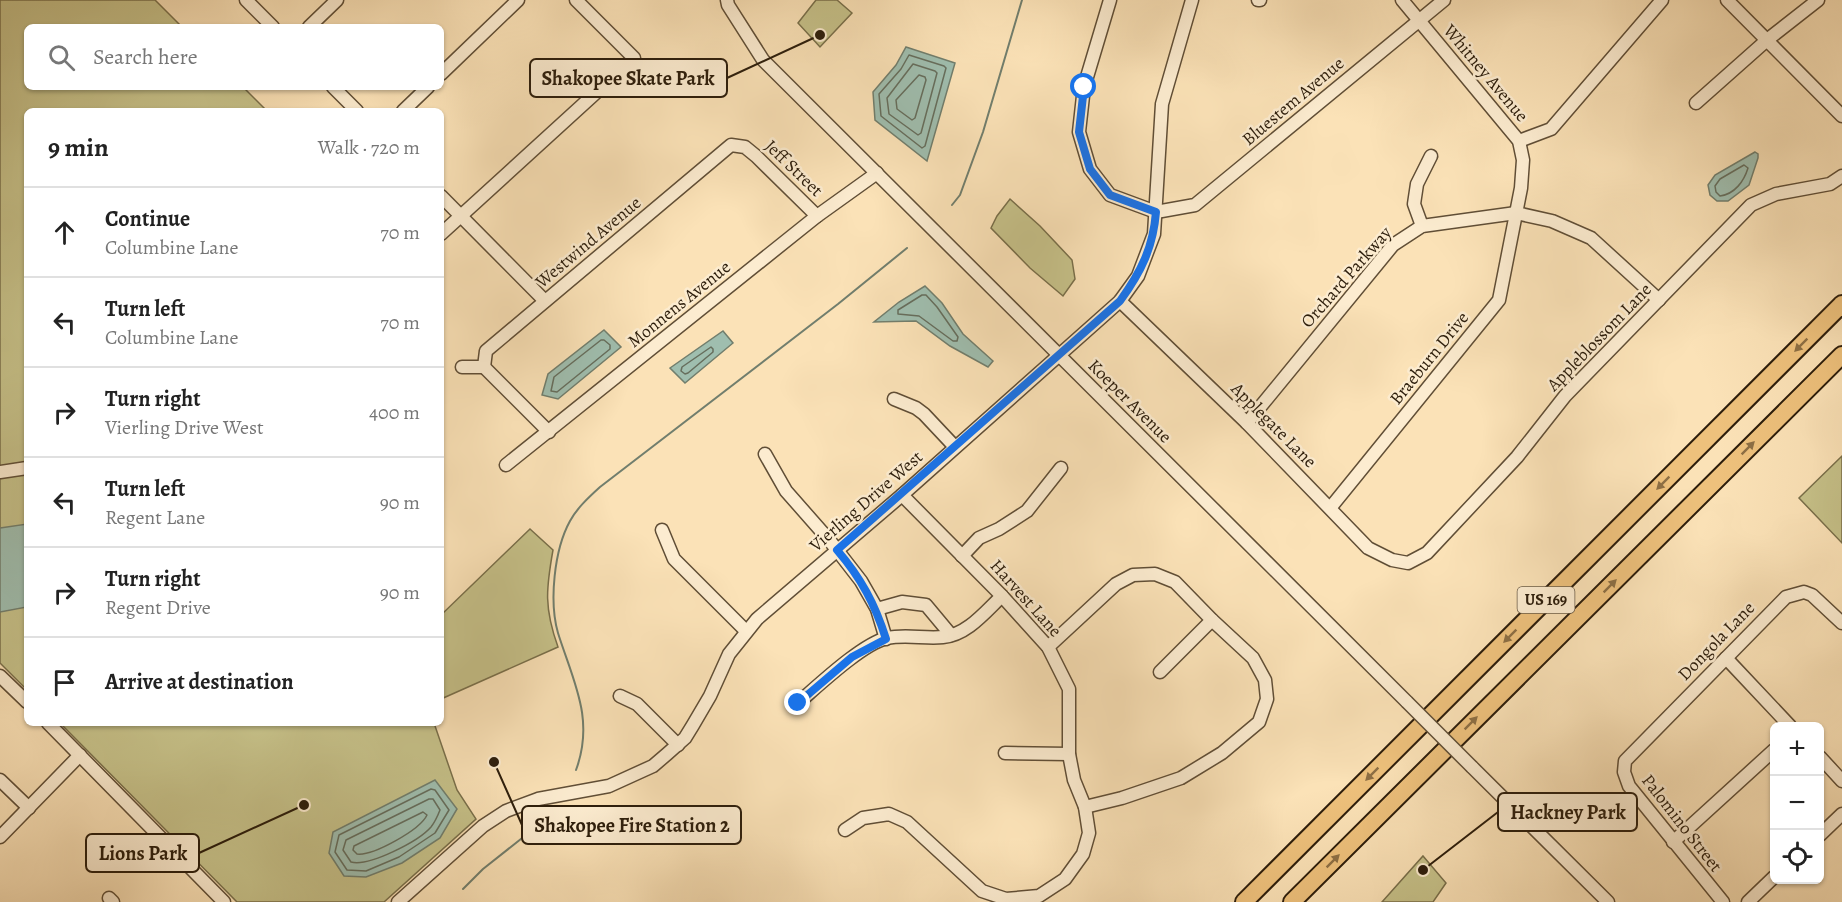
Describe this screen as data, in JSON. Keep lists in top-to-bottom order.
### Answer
{
  "streets": {
    "highway": ["US 169"],
    "street": [
      "Whitney Avenue",
      "Bluestem Avenue",
      "Jeff Street",
      "Westwind Avenue",
      "Orchard Parkway",
      "Monnens Avenue",
      "Appleblossom Lane",
      "Braeburn Drive",
      "Koeper Avenue",
      "Applegate Lane",
      "Vierling Drive West",
      "Harvest Lane",
      "Dongola Lane",
      "Palomino Street"
    ]
  },
  "crossings": [
    ["Whitney Avenue", "Bluestem Avenue"],
    ["Whitney Avenue", "Orchard Parkway"],
    ["Whitney Avenue", "Braeburn Drive"],
    ["Bluestem Avenue", "Vierling Drive West"],
    ["Jeff Street", "Westwind Avenue"],
    ["Jeff Street", "Monnens Avenue"],
    ["Orchard Parkway", "Appleblossom Lane"],
    ["Orchard Parkway", "Braeburn Drive"],
    ["Orchard Parkway", "Applegate Lane"],
    ["Monnens Avenue", "Koeper Avenue"],
    ["Appleblossom Lane", "Applegate Lane"],
    ["Braeburn Drive", "Applegate Lane"],
    ["Koeper Avenue", "Vierling Drive West"],
    ["Applegate Lane", "Vierling Drive West"],
    ["Vierling Drive West", "Harvest Lane"],
    ["Dongola Lane", "Palomino Street"]
  ],
  "places": [
    "Shakopee Skate Park",
    "Shakopee Fire Station 2",
    "Lions Park",
    "Hackney Park"
  ],
  "page": {
    "search": "Search here",
    "heading": ["9 min", "Walk · 720 m"],
    "list": [
      ["Continue", "Columbine Lane", "70 m"],
      ["Turn left", "Columbine Lane", "70 m"],
      ["Turn right", "Vierling Drive West", "400 m"],
      ["Turn left", "Regent Lane", "90 m"],
      ["Turn right", "Regent Drive", "90 m"],
      "Arrive at destination"
    ],
    "map_buttons": ["+", "−"]
  }
}
